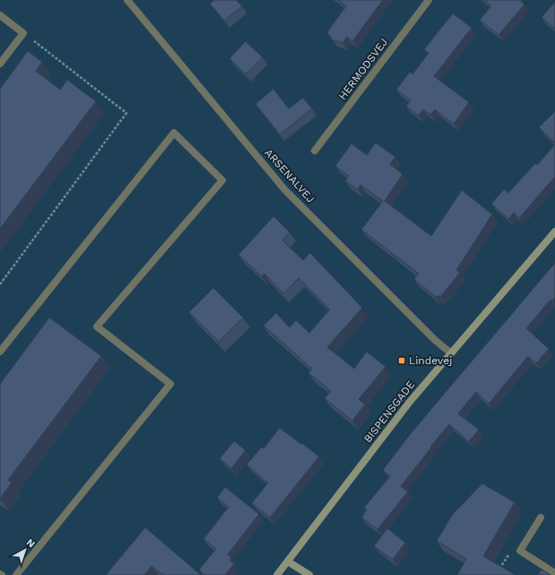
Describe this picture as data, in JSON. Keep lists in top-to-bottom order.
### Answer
{
  "streets": {
    "street": ["HERMODSVEJ", "ARSENALVEJ", "BISPENSGADE"]
  },
  "crossings": [
    ["ARSENALVEJ", "BISPENSGADE"]
  ],
  "places": {
    "transit": ["Lindevej"]
  },
  "north": "top right"
}
